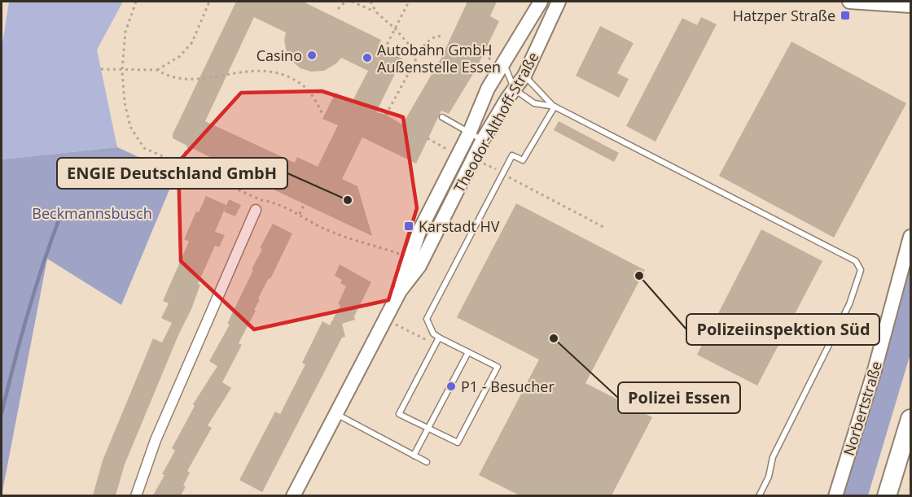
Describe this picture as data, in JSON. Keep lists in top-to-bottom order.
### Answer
{
  "streets": {
    "street": ["Theodor-Althoff-Straße", "Norbertstraße"]
  },
  "parks": ["Beckmannsbusch"],
  "places": {
    "transit": ["Hatzper Straße", "Karstadt HV"],
    "other": [
      "Casino",
      "Autobahn GmbH Außenstelle Essen",
      "ENGIE Deutschland GmbH",
      "Polizeiinspektion Süd",
      "Polizei Essen",
      "P1 - Besucher"
    ]
  }
}
